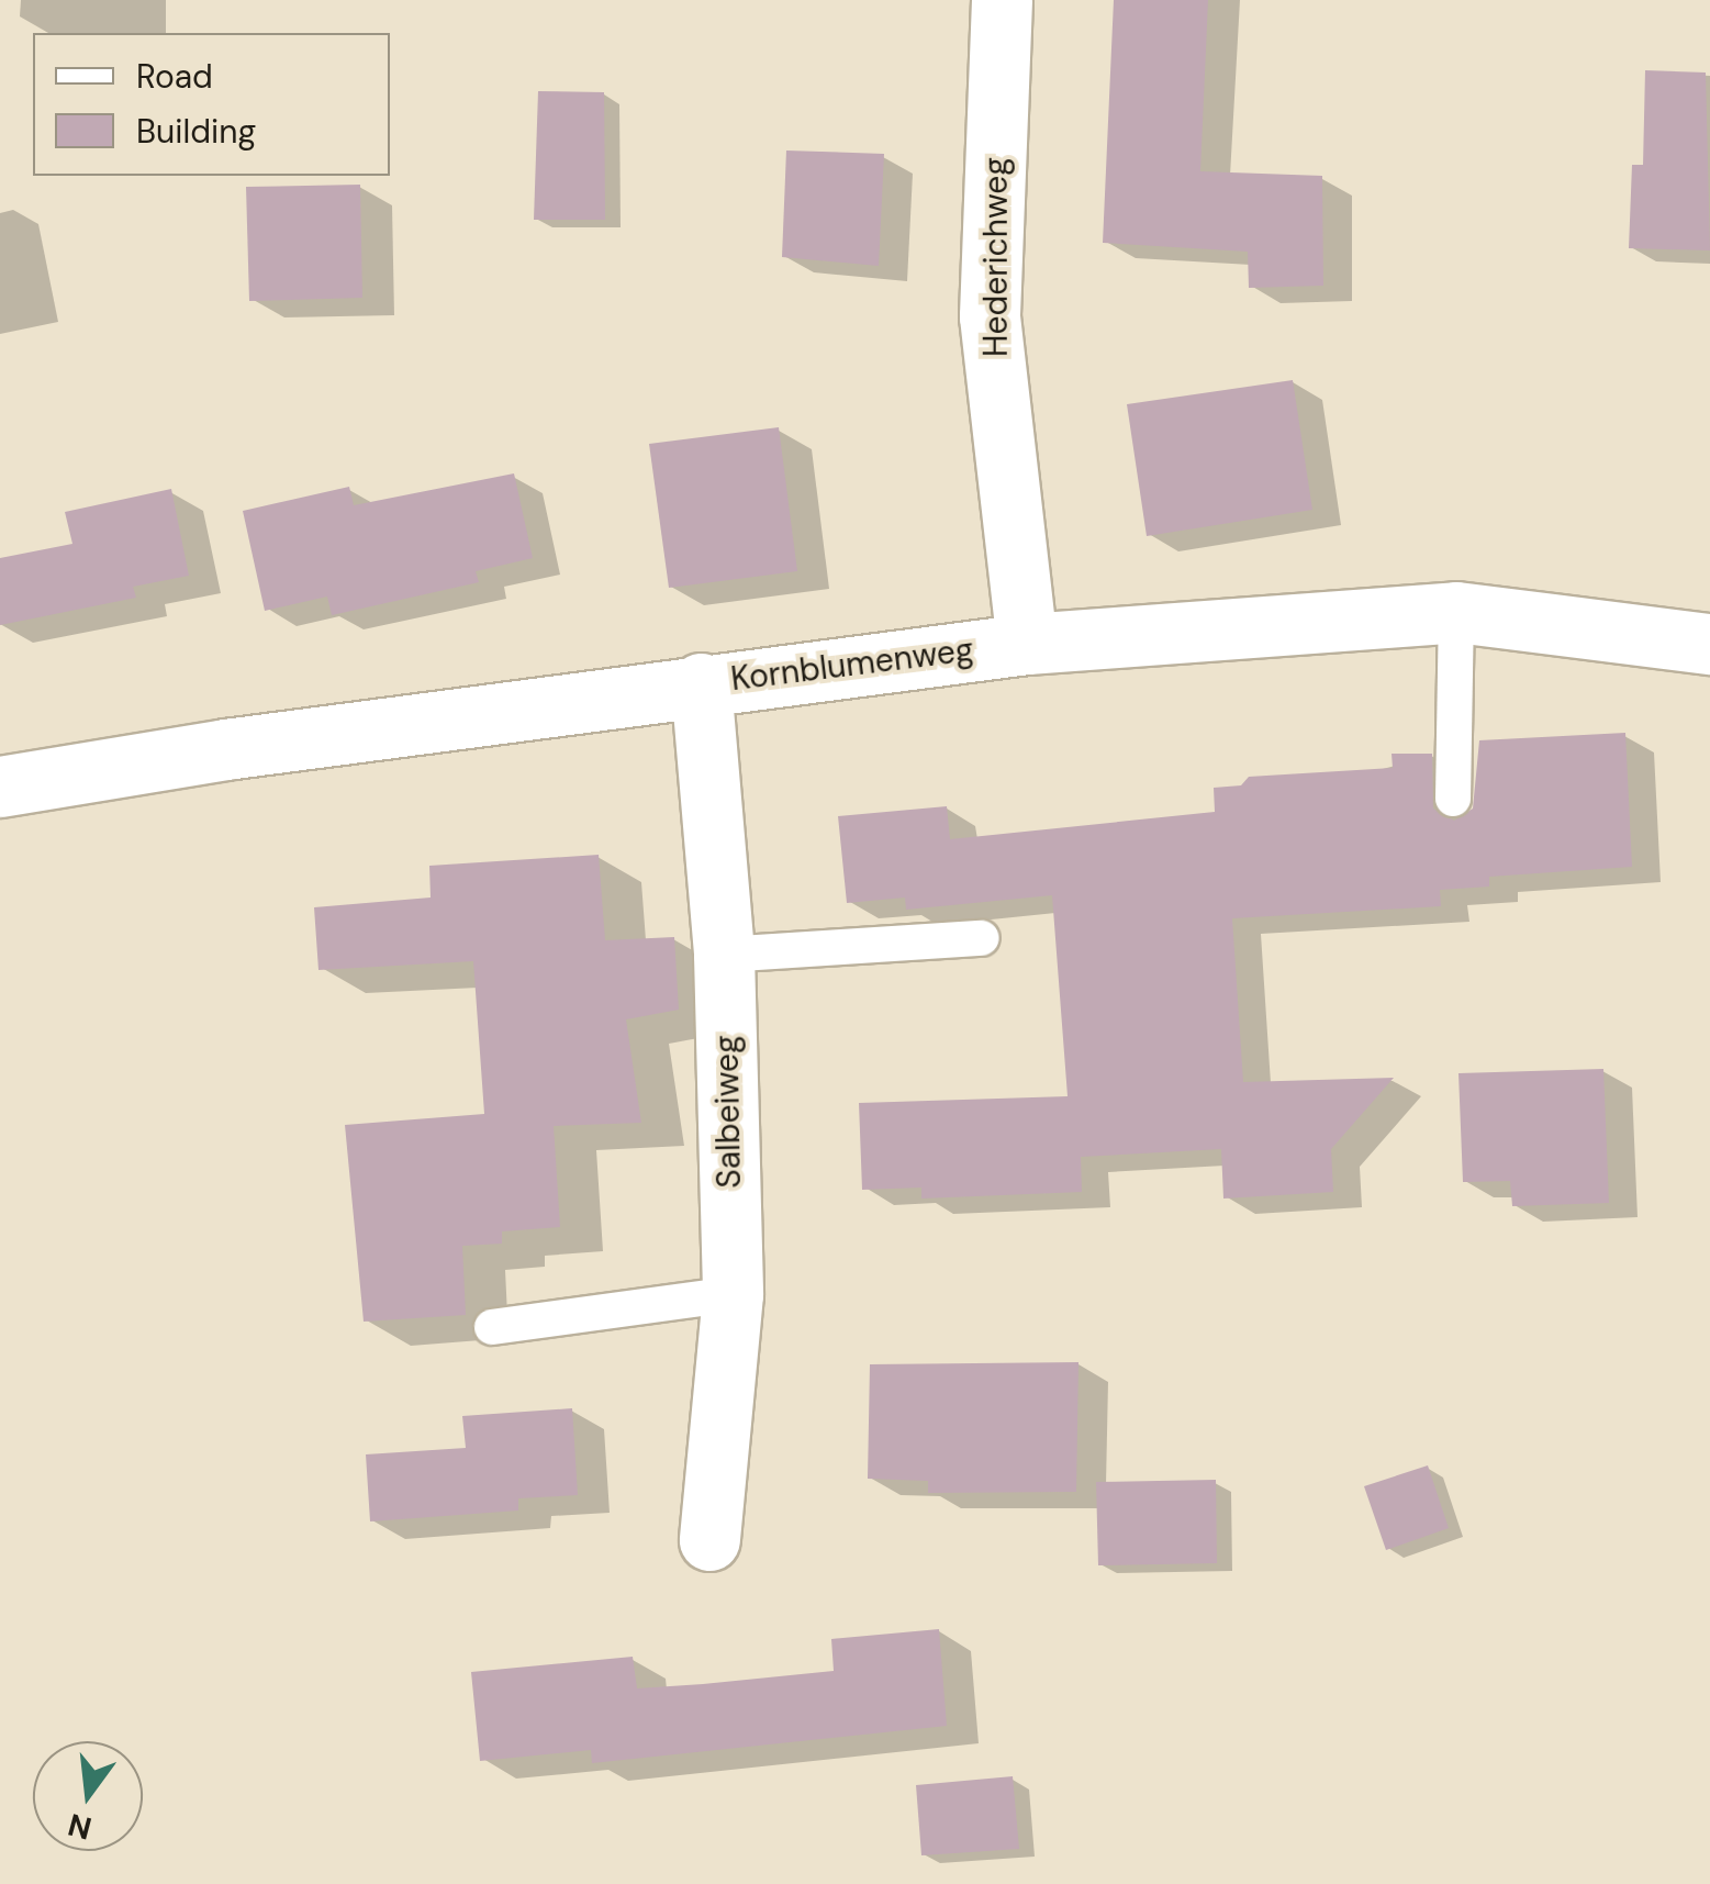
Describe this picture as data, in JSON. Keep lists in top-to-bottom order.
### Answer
{
  "streets": {
    "street": ["Hederichweg", "Kornblumenweg", "Salbeiweg"]
  },
  "crossings": [
    ["Hederichweg", "Kornblumenweg"],
    ["Kornblumenweg", "Salbeiweg"]
  ],
  "legend": ["Road", "Building"],
  "north": "bottom"
}
